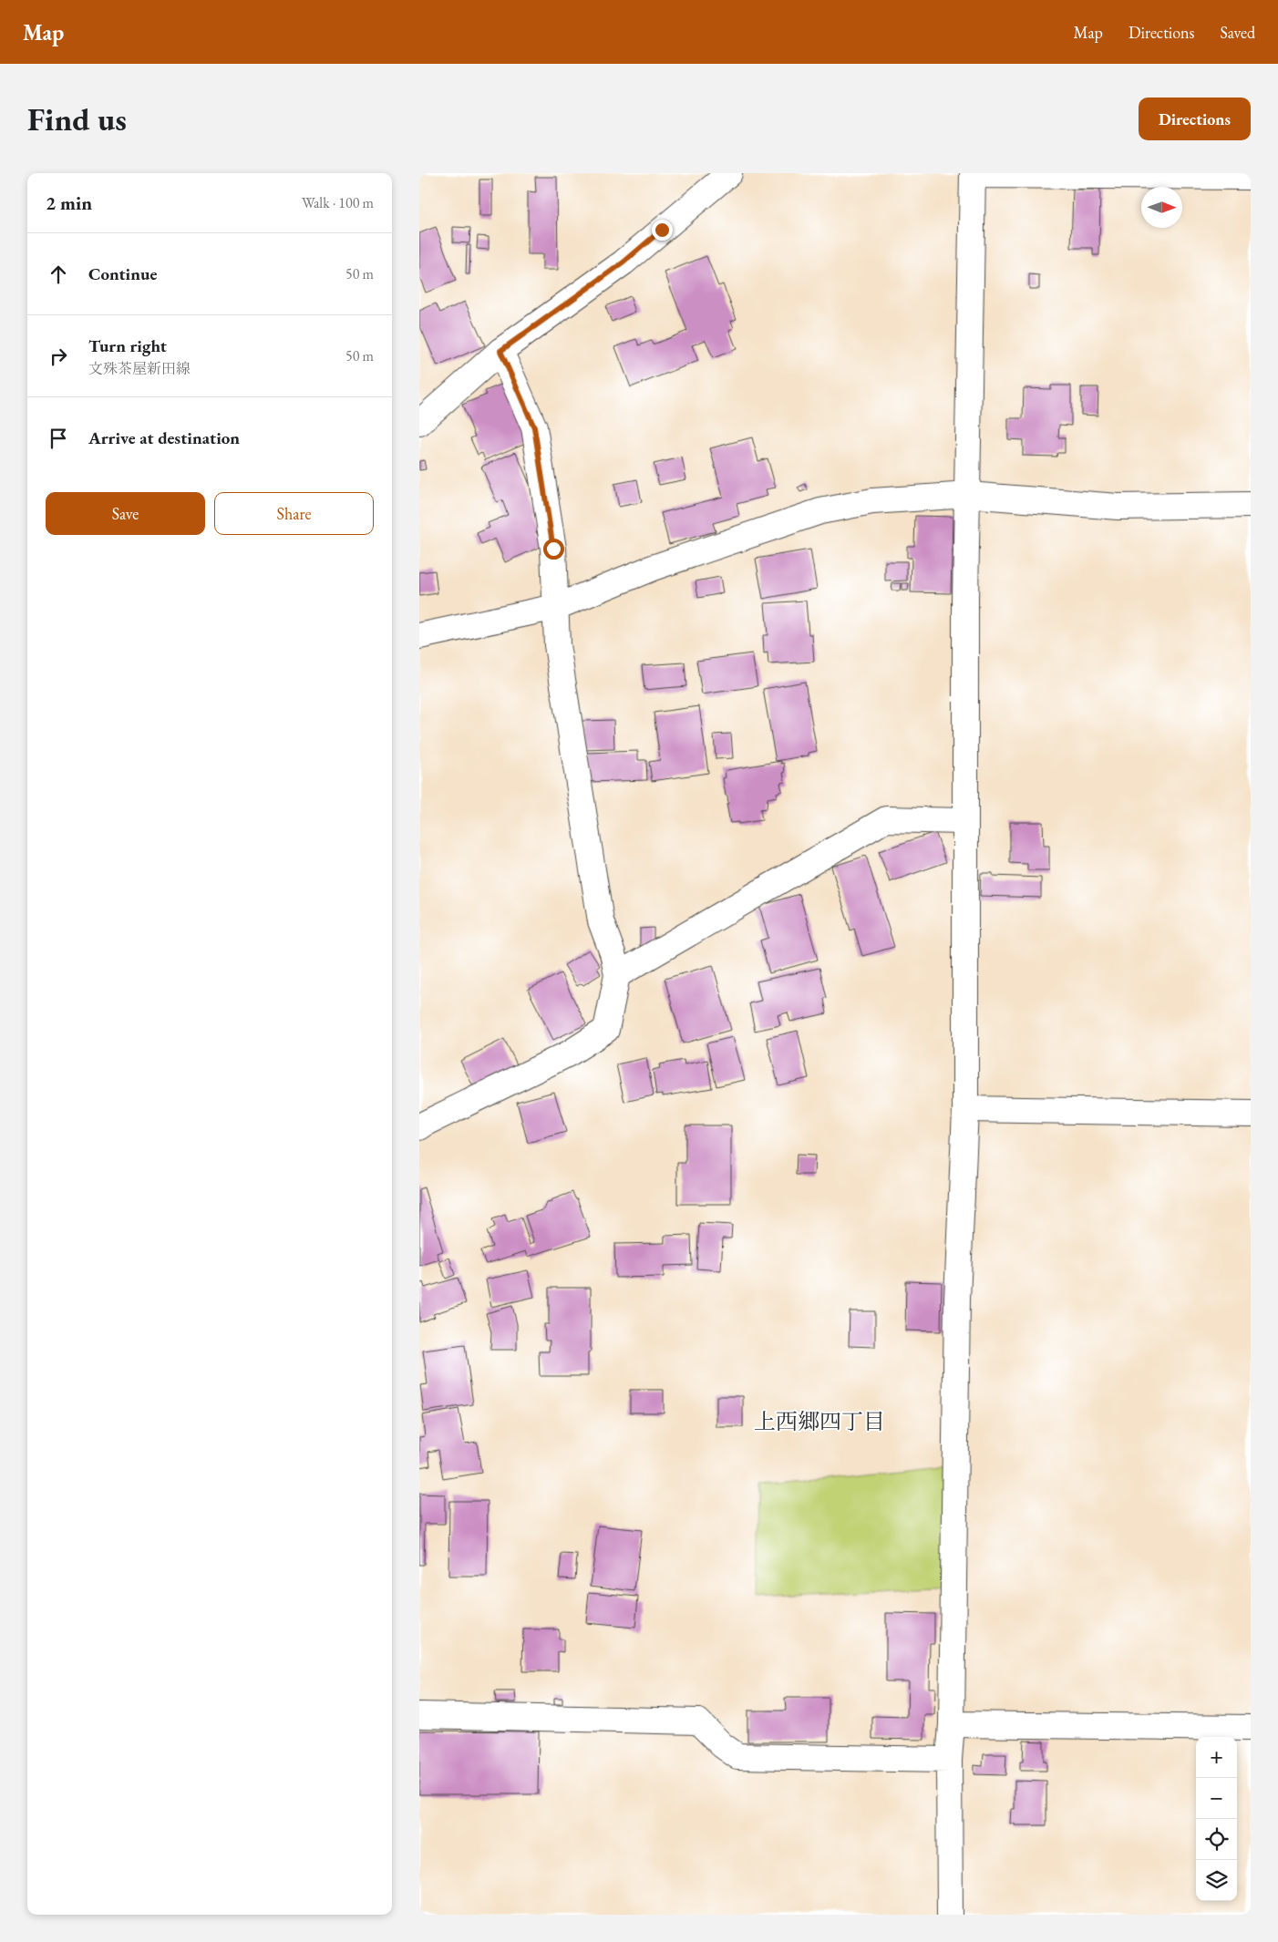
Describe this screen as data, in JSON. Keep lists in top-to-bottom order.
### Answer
{
  "districts": ["上西郷四丁目"],
  "north": "right",
  "page": {
    "header": "Map",
    "nav": ["Map", "Directions", "Saved"],
    "buttons": [
      "Directions",
      ["Save", "Share"]
    ],
    "title": "Find us",
    "heading": ["2 min", "Walk · 100 m"],
    "list": [
      ["Continue", "50 m"],
      ["Turn right", "文殊茶屋新田線", "50 m"],
      "Arrive at destination"
    ],
    "map_buttons": ["+", "−"]
  }
}
